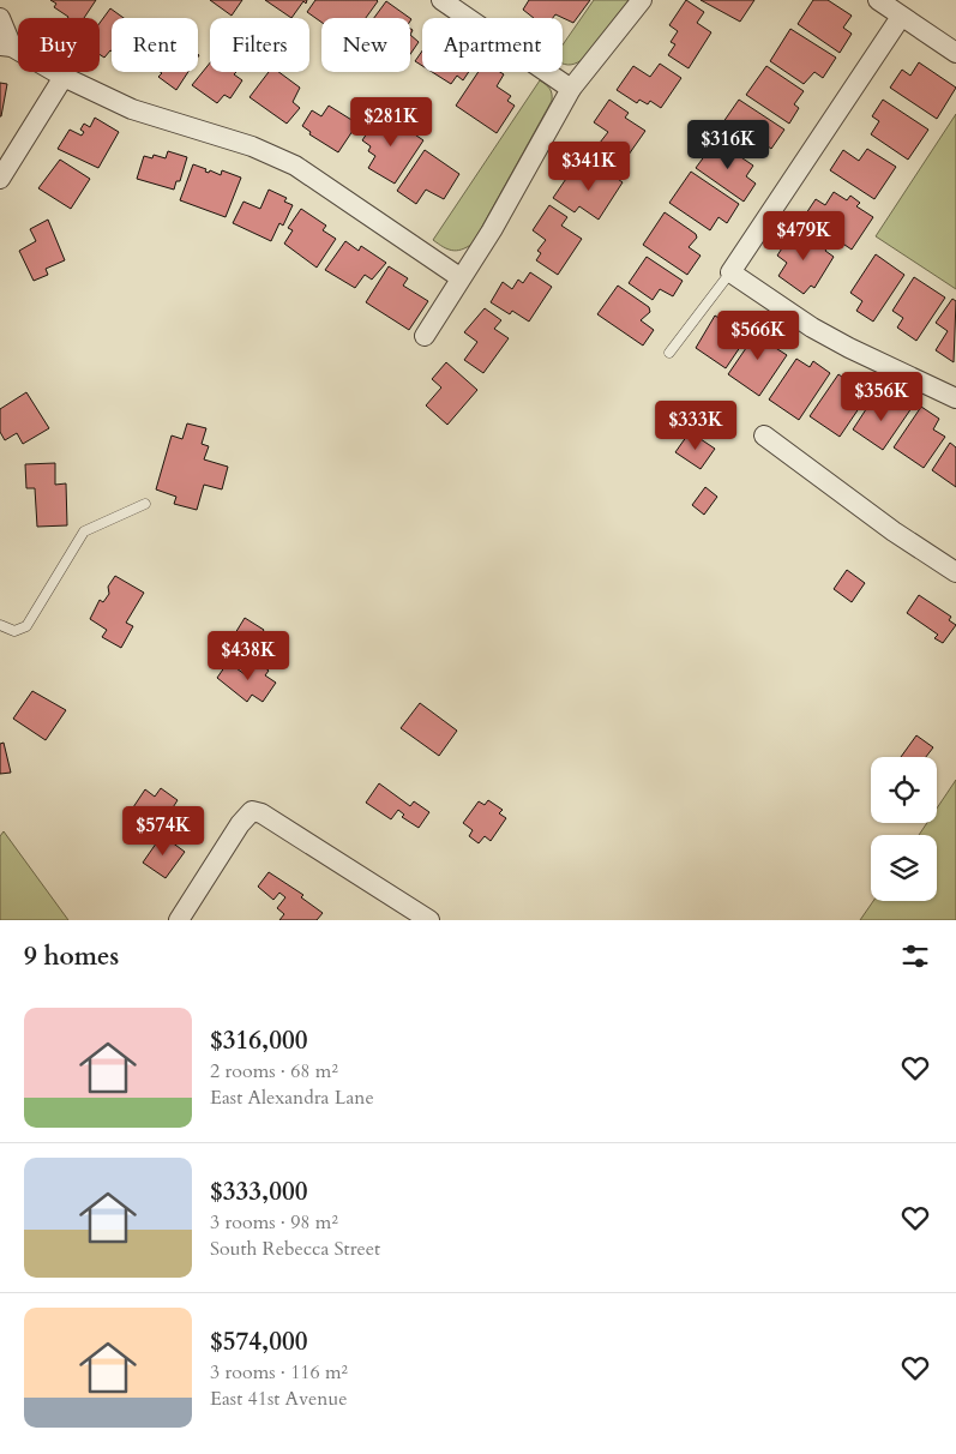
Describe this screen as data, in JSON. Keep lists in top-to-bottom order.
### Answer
{
  "page": {
    "chip": [
      "Buy",
      "Rent",
      "Filters",
      "New",
      "Apartment"
    ],
    "price": [
      "$281K",
      "$316K",
      "$341K",
      "$479K",
      "$566K",
      "$356K",
      "$333K",
      "$438K",
      "$574K"
    ],
    "heading": "9 homes",
    "list": [
      {
        "name": "$316,000",
        "note": "2 rooms · 68 m² · East Alexandra Lane"
      },
      {
        "name": "$333,000",
        "note": "3 rooms · 98 m² · South Rebecca Street"
      },
      {
        "name": "$574,000",
        "note": "3 rooms · 116 m² · East 41st Avenue"
      }
    ]
  }
}
